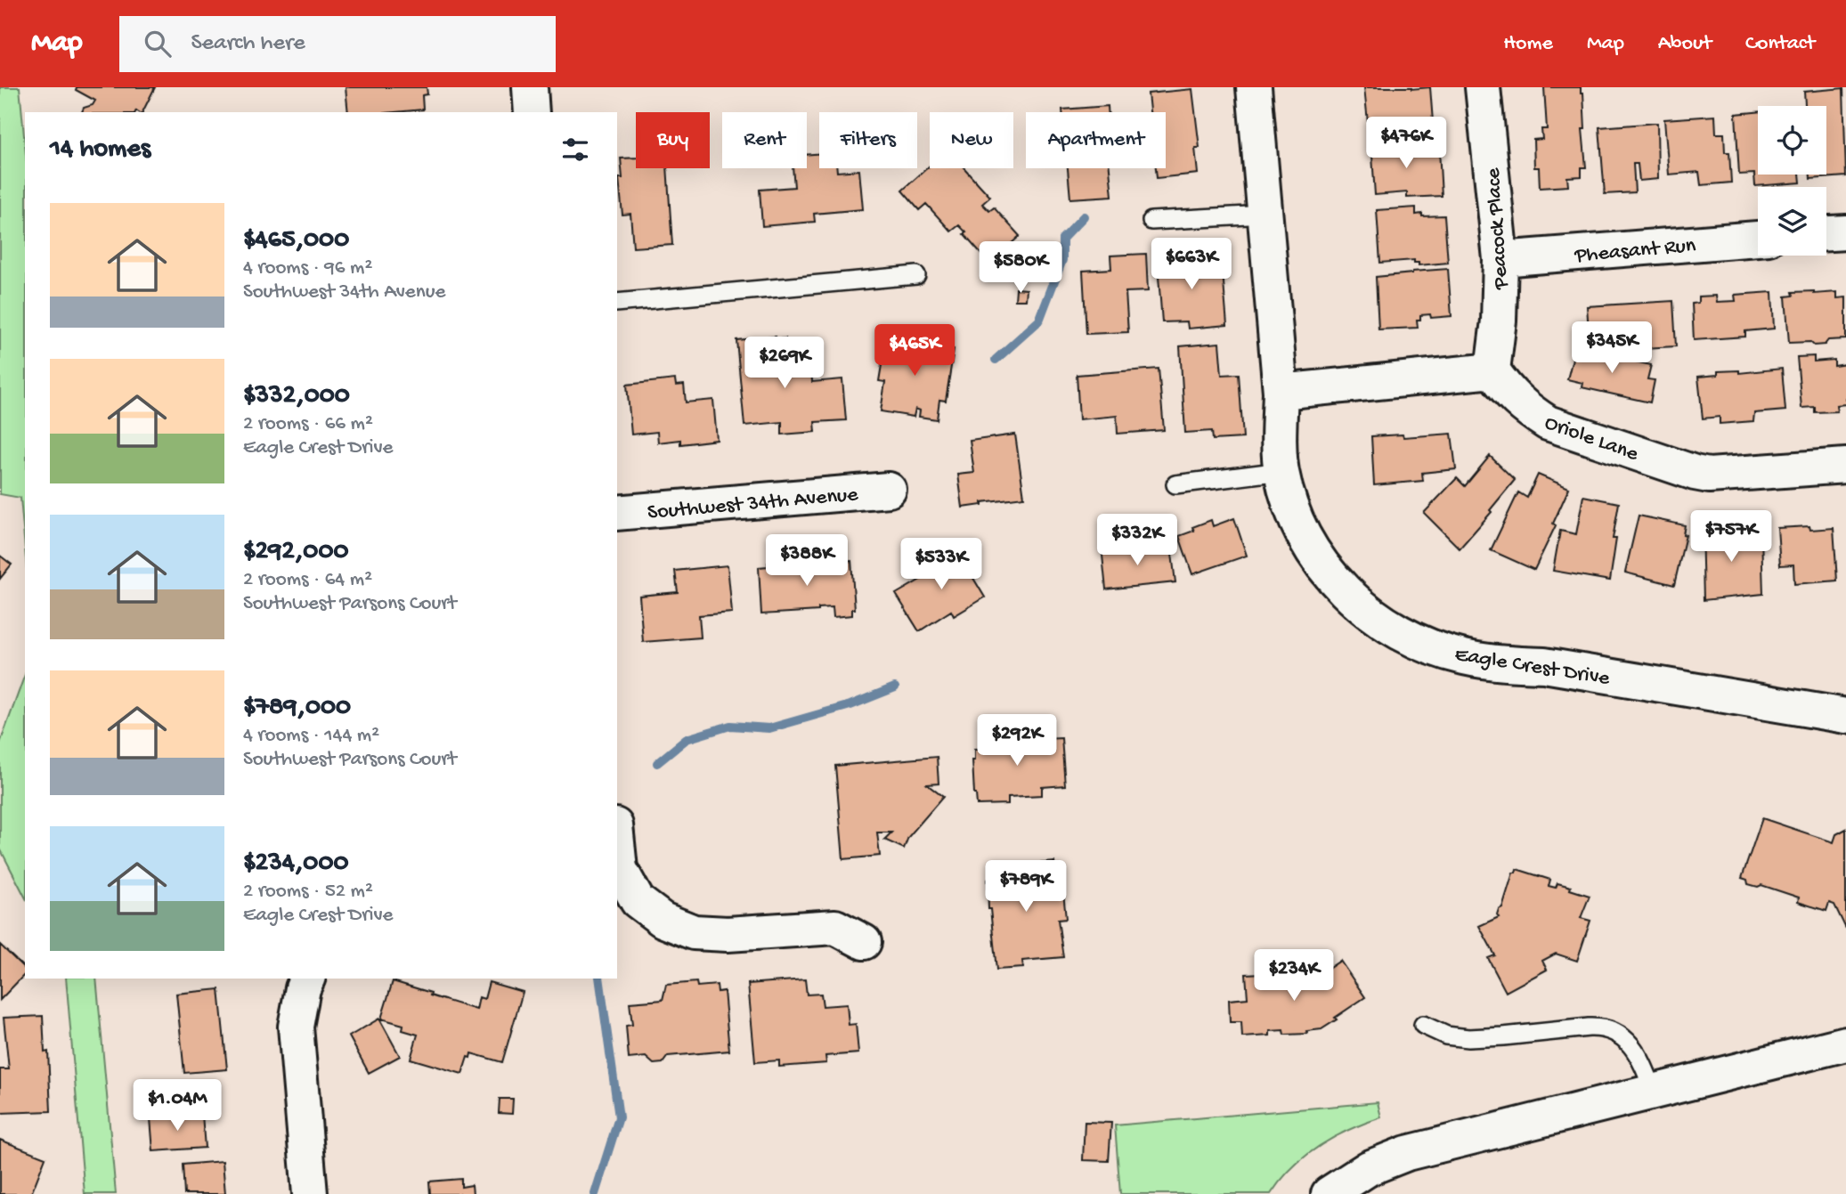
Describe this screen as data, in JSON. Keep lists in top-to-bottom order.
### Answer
{
  "streets": {
    "street": [
      "Peacock Place",
      "Pheasant Run",
      "Oriole Lane",
      "Southwest 34th Avenue",
      "Eagle Crest Drive"
    ]
  },
  "crossings": [
    ["Peacock Place", "Pheasant Run"],
    ["Peacock Place", "Oriole Lane"]
  ],
  "page": {
    "header": "Map",
    "search": "Search here",
    "nav": [
      "Home",
      "Map",
      "About",
      "Contact"
    ],
    "chip": [
      "Buy",
      "Rent",
      "Filters",
      "New",
      "Apartment"
    ],
    "heading": "14 homes",
    "price": [
      "$476K",
      "$663K",
      "$580K",
      "$345K",
      "$465K",
      "$269K",
      "$757K",
      "$332K",
      "$388K",
      "$533K",
      "$292K",
      "$789K",
      "$234K",
      "$1.04M"
    ],
    "list": [
      {
        "name": "$465,000",
        "note": "4 rooms · 96 m² · Southwest 34th Avenue"
      },
      {
        "name": "$332,000",
        "note": "2 rooms · 66 m² · Eagle Crest Drive"
      },
      {
        "name": "$292,000",
        "note": "2 rooms · 64 m² · Southwest Parsons Court"
      },
      {
        "name": "$789,000",
        "note": "4 rooms · 144 m² · Southwest Parsons Court"
      },
      {
        "name": "$234,000",
        "note": "2 rooms · 52 m² · Eagle Crest Drive"
      }
    ]
  }
}
